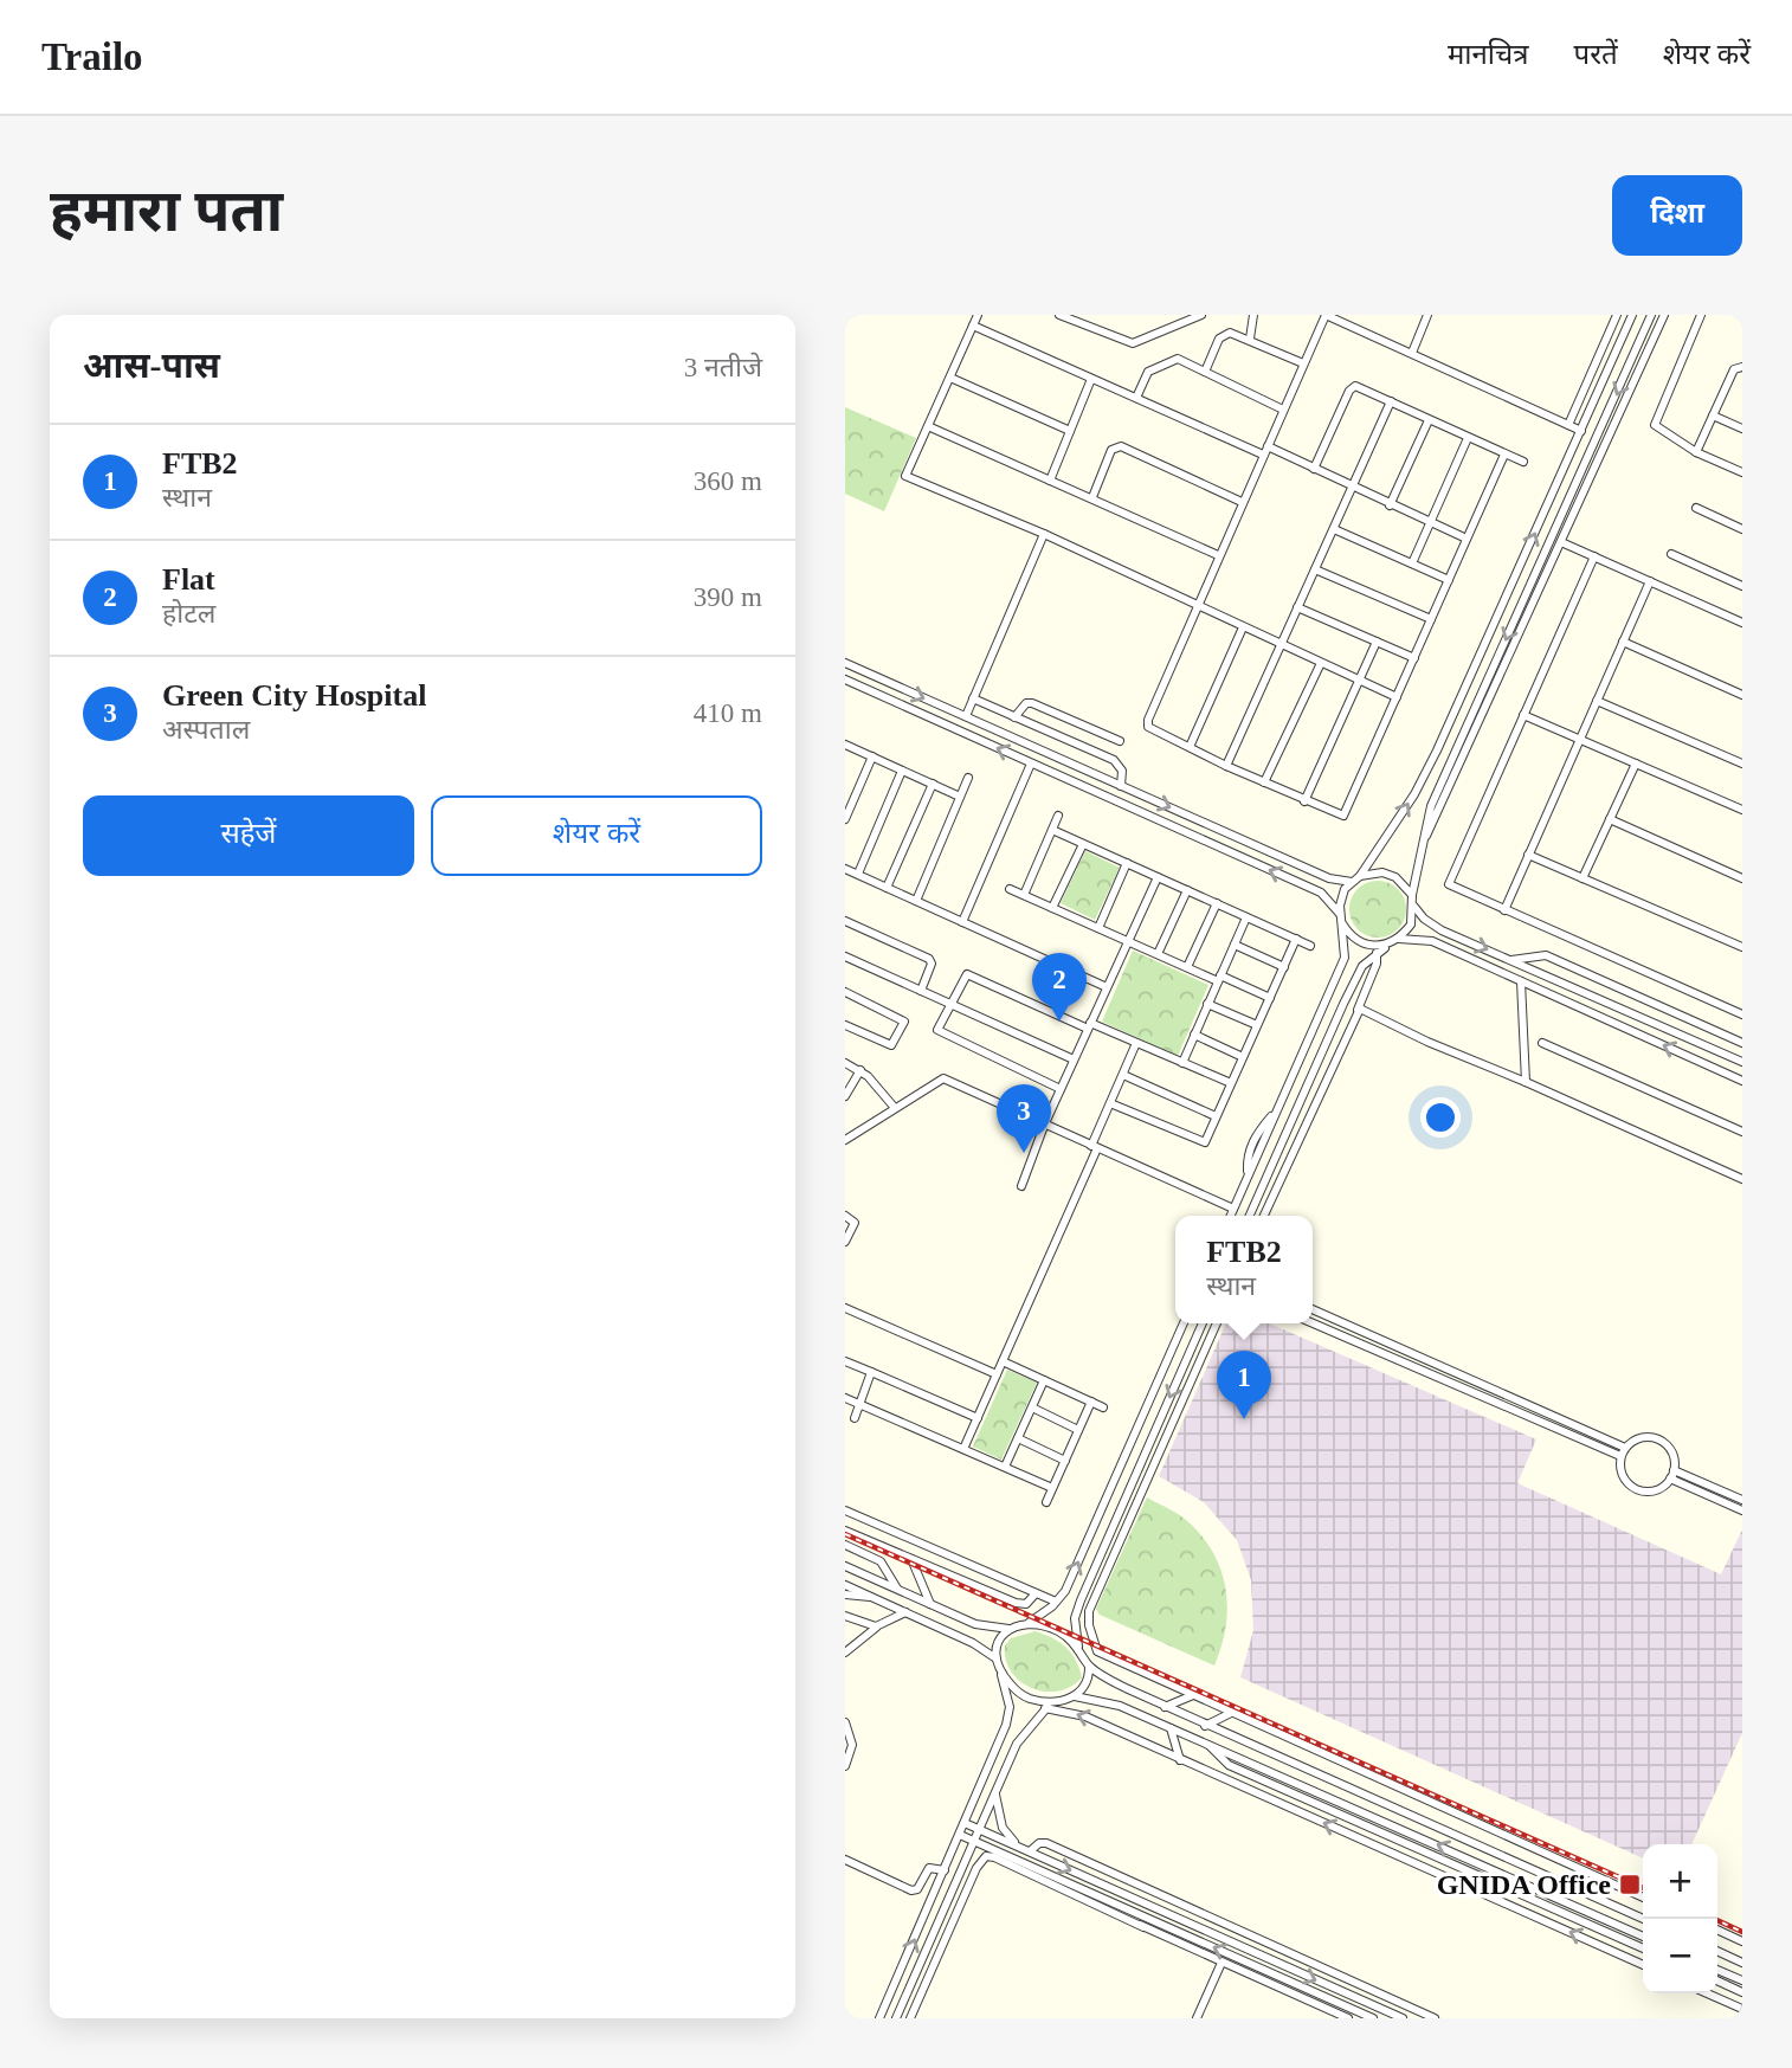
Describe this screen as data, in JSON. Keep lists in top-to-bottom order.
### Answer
{
  "places": {
    "transit": ["GNIDA Office"]
  },
  "page": {
    "header": "Trailo",
    "nav": ["मानचित्र", "परतें", "शेयर करें"],
    "buttons": [
      "दिशा",
      ["सहेजें", "शेयर करें"]
    ],
    "title": "हमारा पता",
    "heading": ["आस-पास", "3 नतीजे"],
    "list": [
      {
        "mark": "1",
        "name": "FTB2",
        "note": "स्थान",
        "value": "360 m"
      },
      {
        "mark": "2",
        "name": "Flat",
        "note": "होटल",
        "value": "390 m"
      },
      {
        "mark": "3",
        "name": "Green City Hospital",
        "note": "अस्पताल",
        "value": "410 m"
      }
    ],
    "pins": ["2", "3", "1"],
    "popup": ["FTB2", "स्थान"],
    "map_buttons": ["+", "−"]
  }
}
